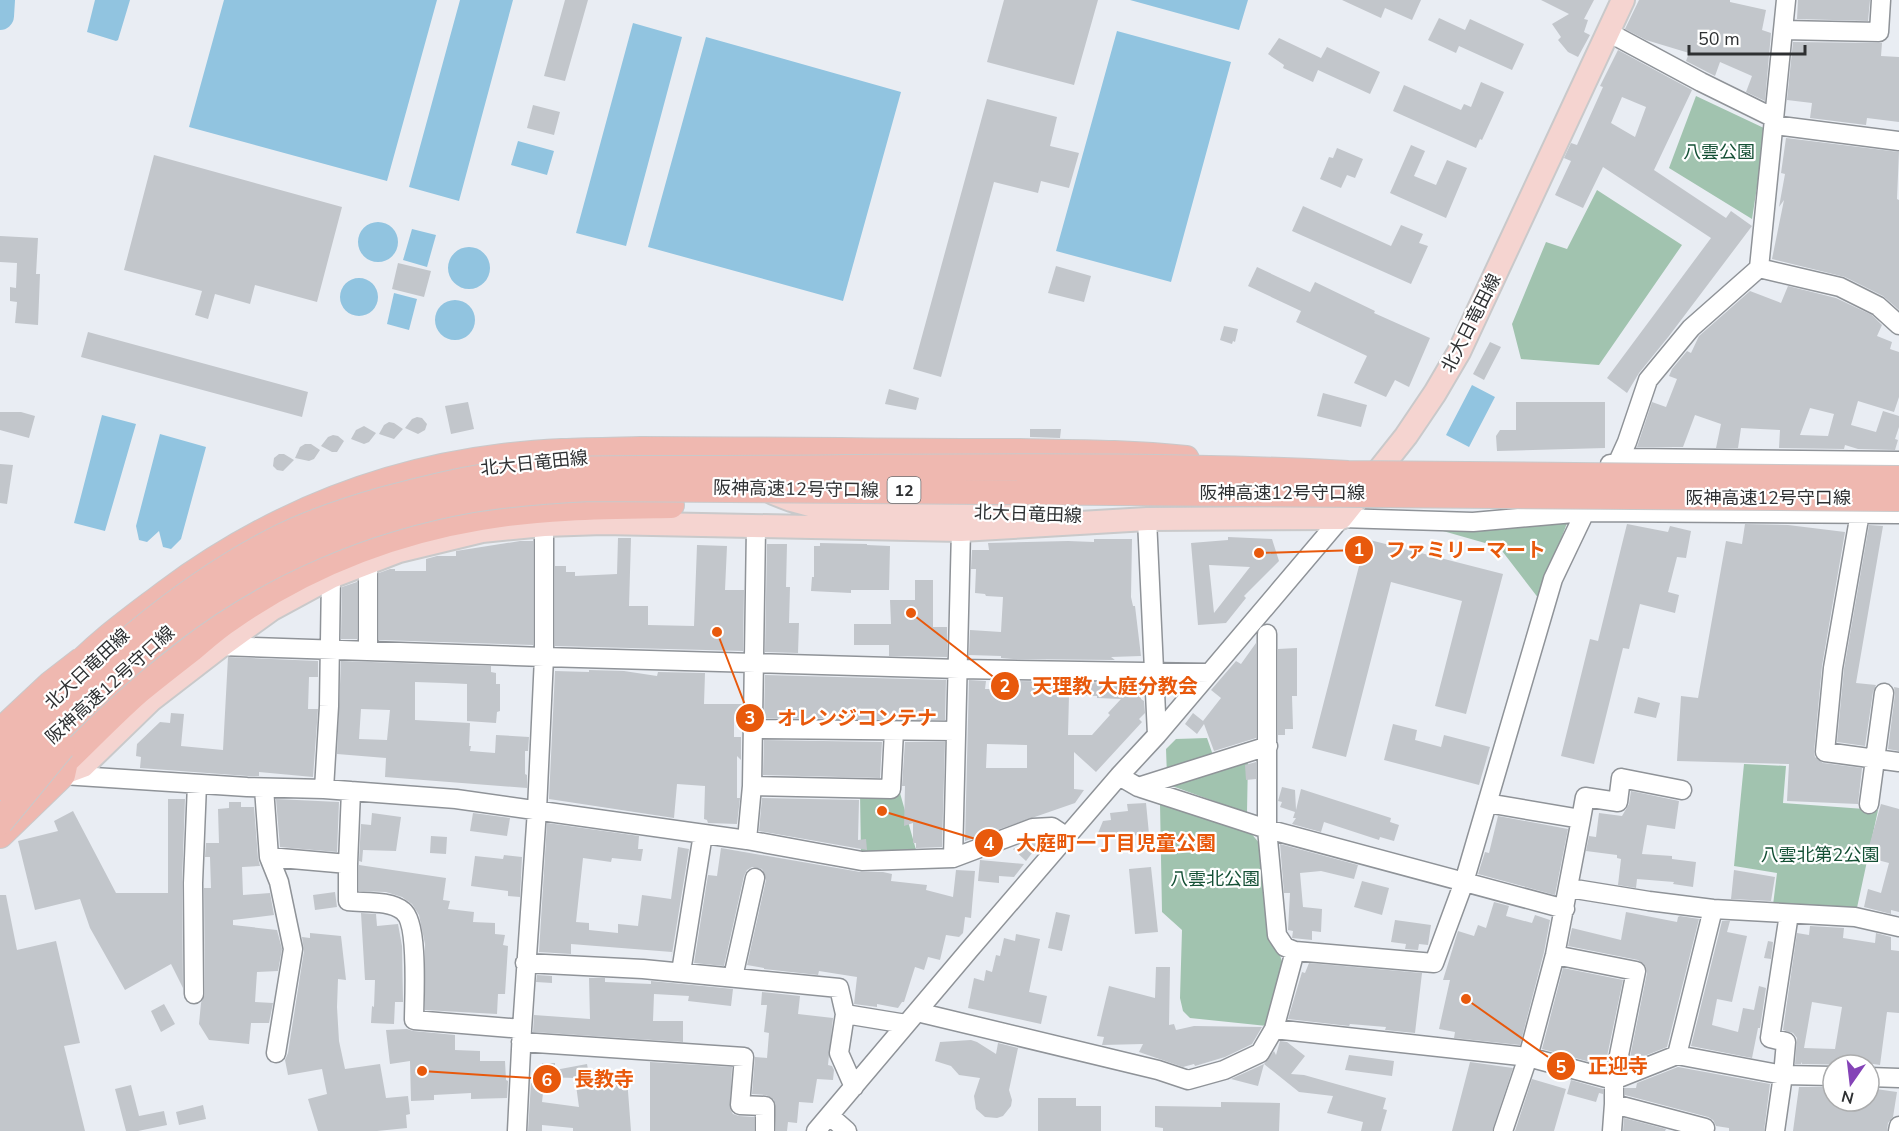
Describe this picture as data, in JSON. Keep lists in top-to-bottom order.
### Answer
{
  "streets": {
    "highway": ["阪神高速12号守口線", "12"],
    "main road": ["北大日竜田線"]
  },
  "crossings": [
    ["北大日竜田線", "阪神高速12号守口線"]
  ],
  "parks": ["八雲公園", "八雲北第2公園", "八雲北公園"],
  "places": [
    "ファミリーマート",
    "天理教 大庭分教会",
    "オレンジコンテナ",
    "大庭町一丁目児童公園",
    "正迎寺",
    "長教寺"
  ],
  "scale_bar": "50 m",
  "north": "bottom"
}
